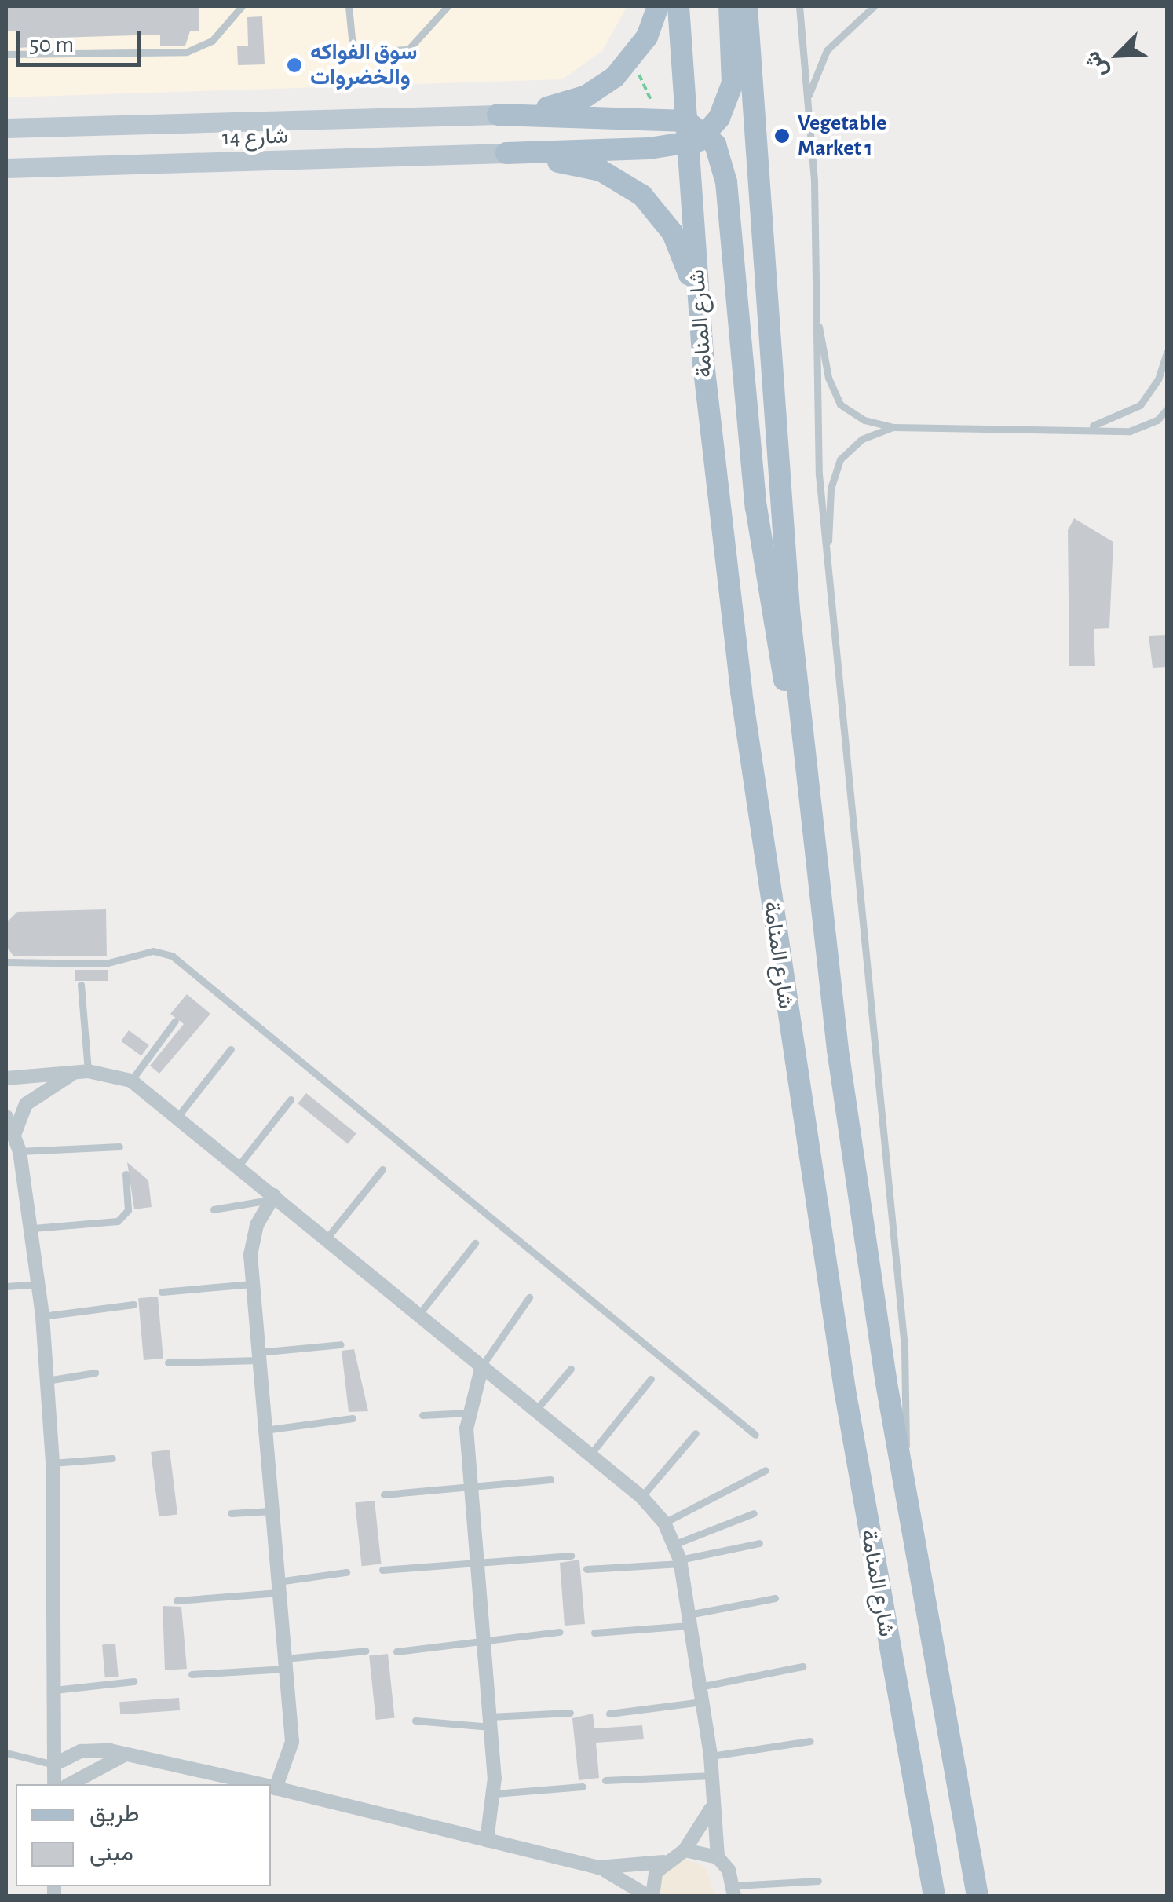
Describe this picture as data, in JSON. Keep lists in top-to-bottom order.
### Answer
{
  "streets": {
    "main road": ["شارع 14", "شارع المنامة"]
  },
  "places": ["سوق الفواكه والخضروات", "Vegetable Market 1"],
  "legend": ["طريق", "مبنى"],
  "scale_bar": "50 m",
  "north": "bottom left"
}
